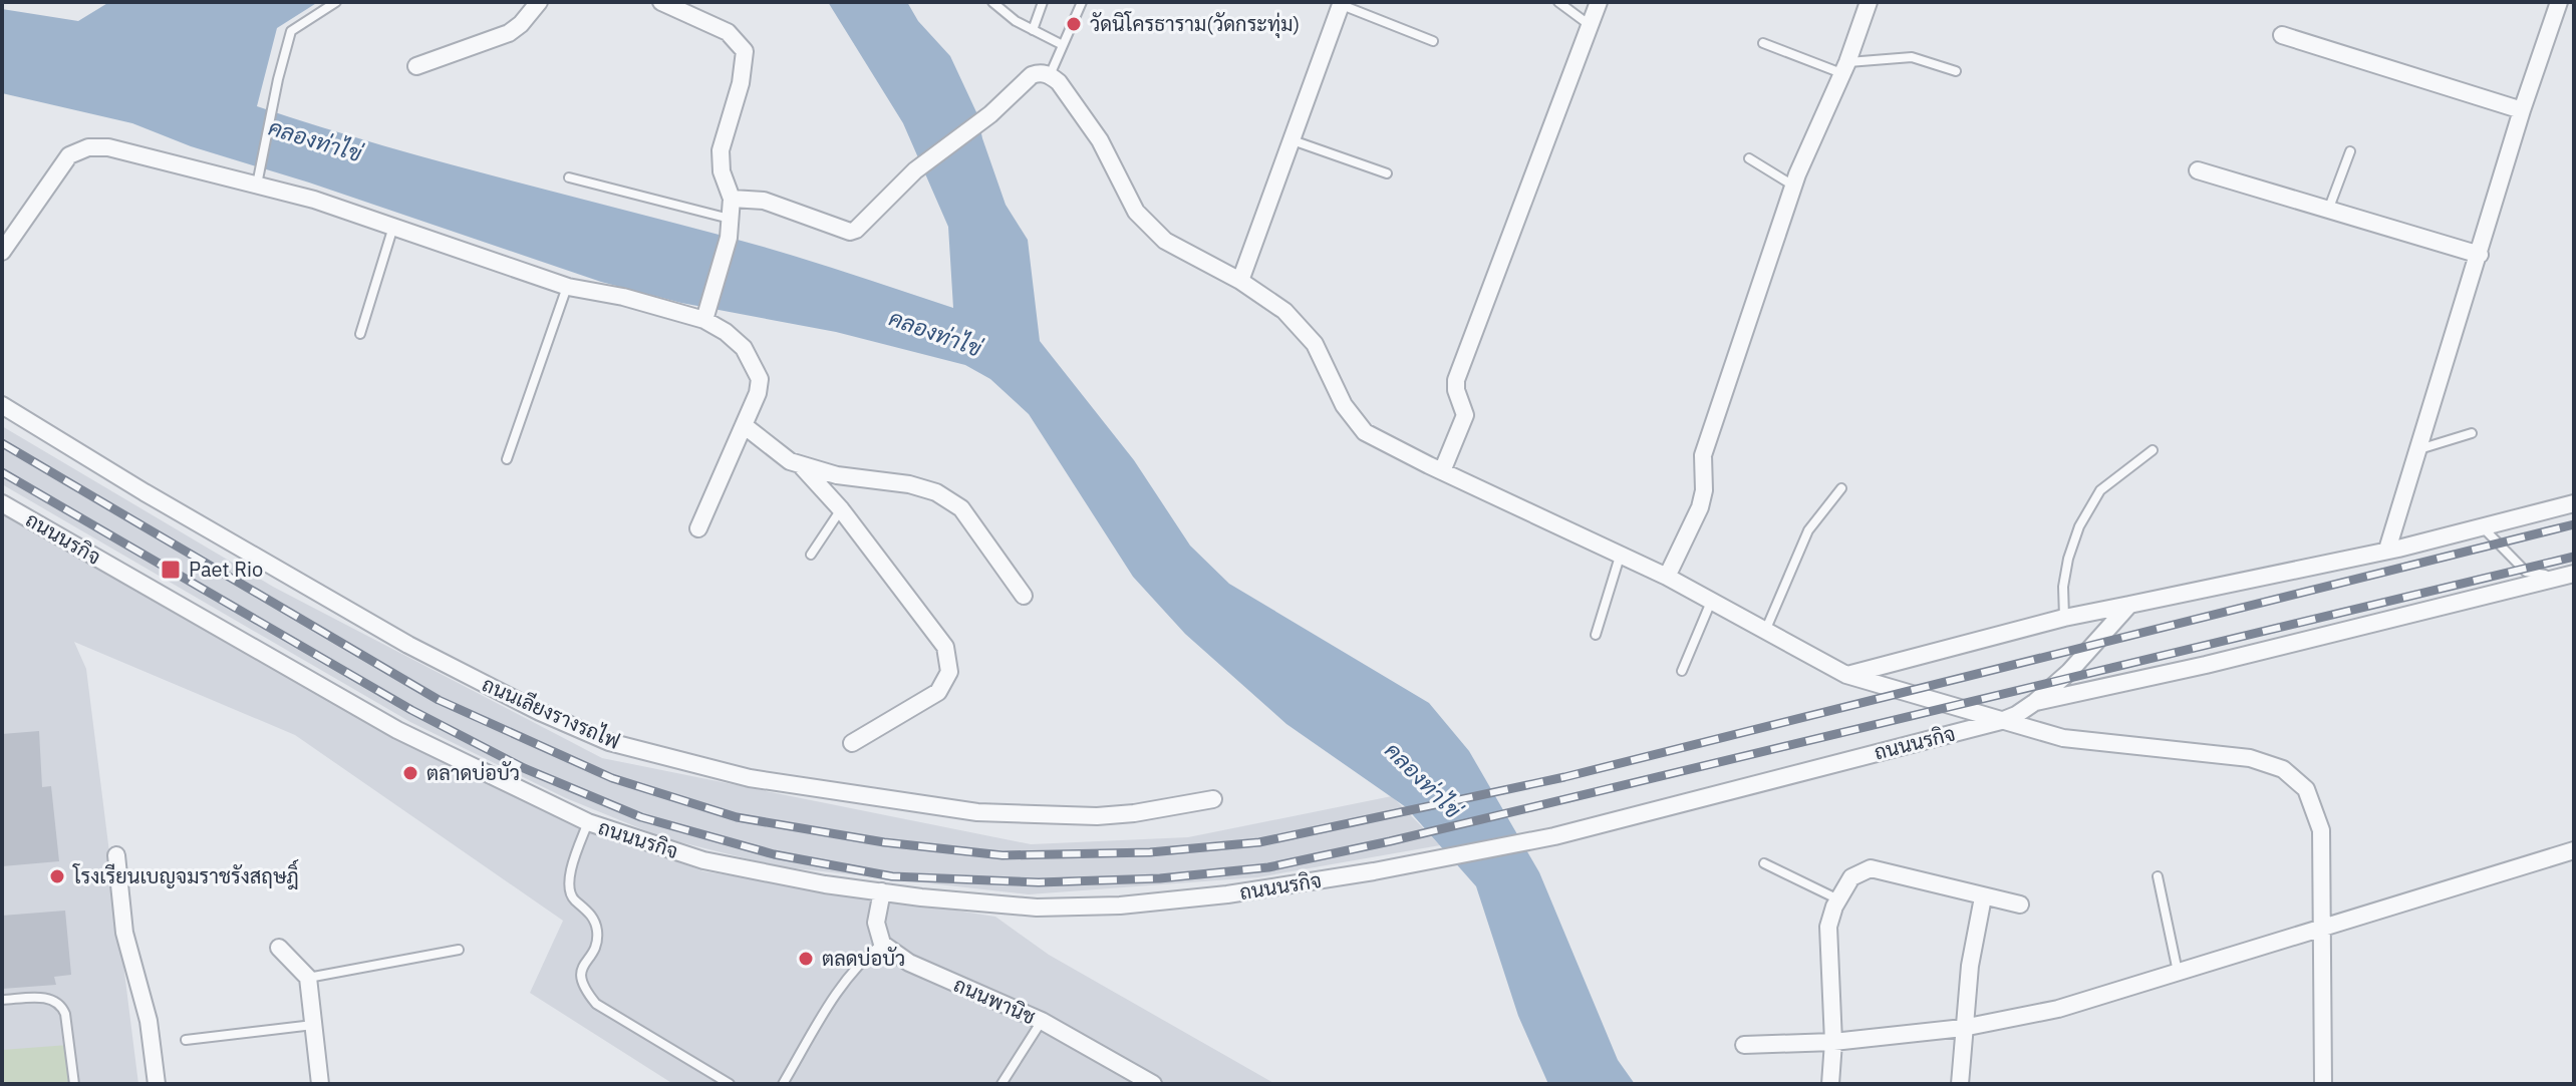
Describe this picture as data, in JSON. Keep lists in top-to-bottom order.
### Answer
{
  "streets": {
    "street": ["ถนนนรกิจ", "ถนนเลียงรางรถไฟ", "ถนนพานิช"]
  },
  "water": ["คลองท่าไข่"],
  "places": {
    "other": [
      "วัดนิโครธาราม(วัดกระทุ่ม)",
      "ตลาดบ่อบัว",
      "โรงเรียนเบญจมราชรังสฤษฎิ์",
      "ตลดบ่อบัว"
    ],
    "transit": ["Paet Rio"]
  }
}
